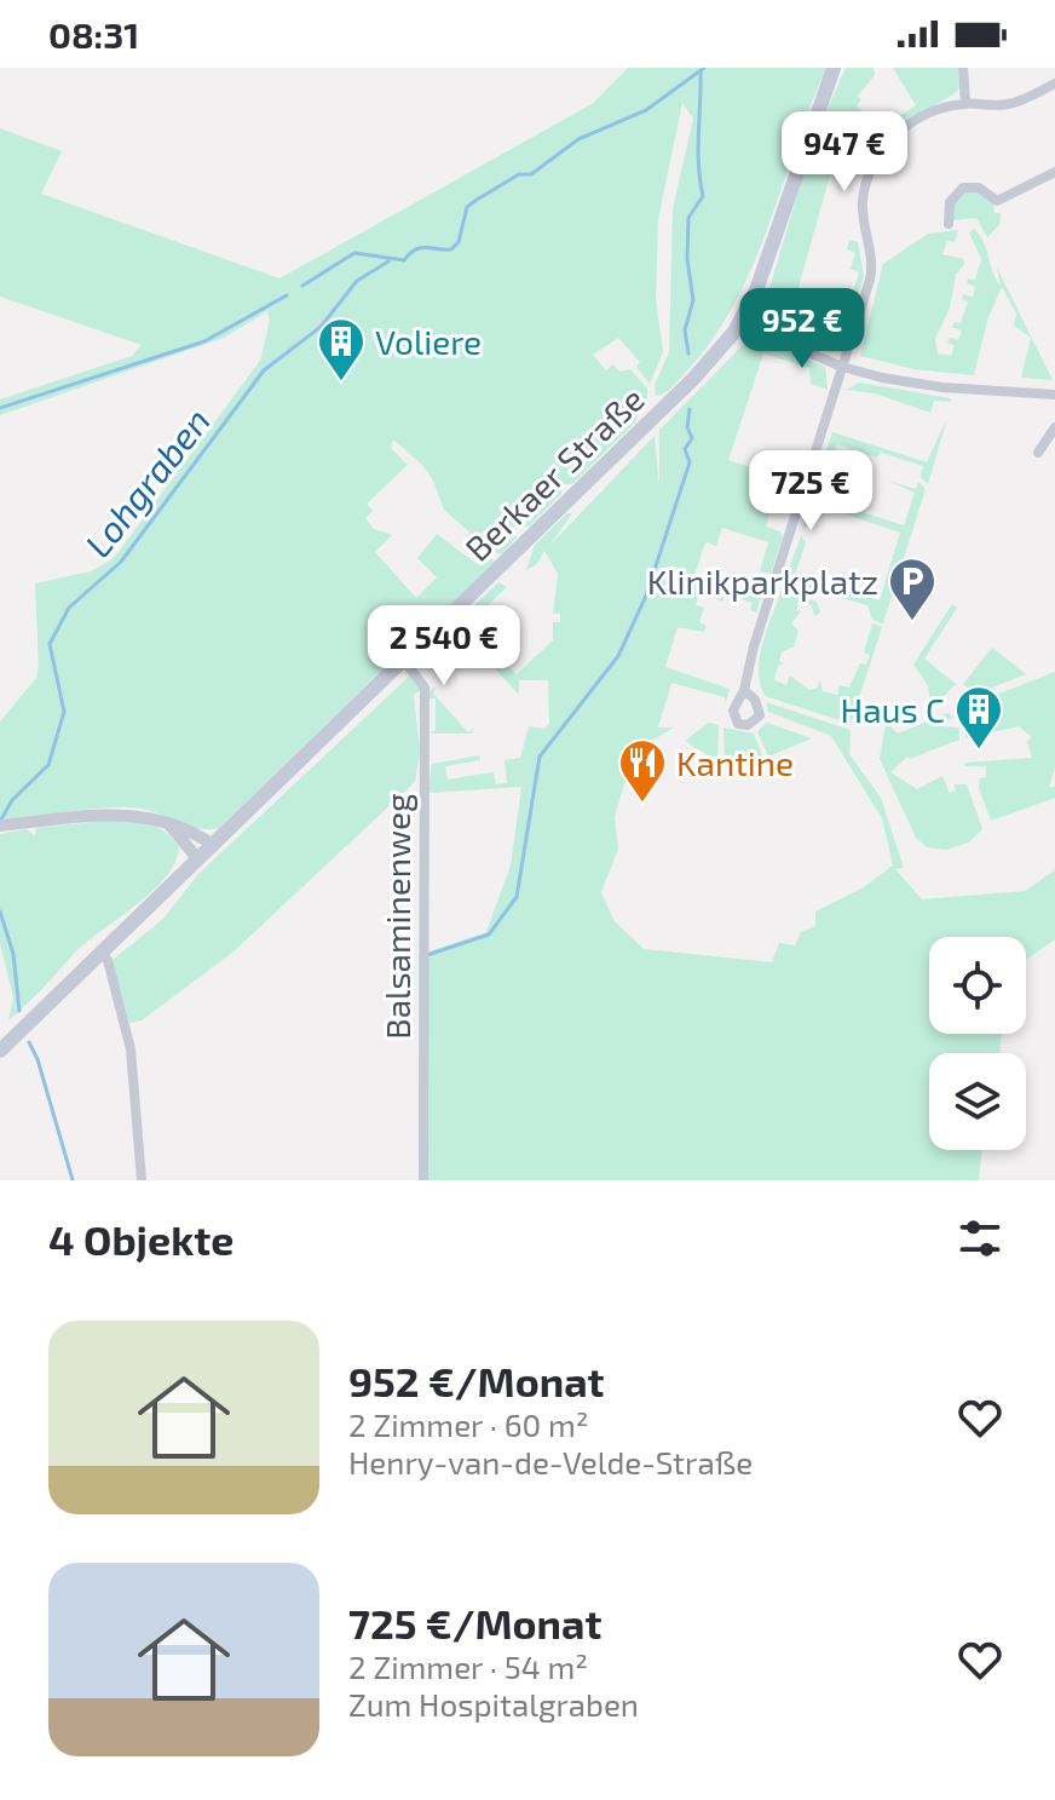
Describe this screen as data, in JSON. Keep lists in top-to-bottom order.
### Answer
{
  "streets": {
    "main road": ["Berkaer Straße"],
    "street": ["Balsaminenweg"]
  },
  "crossings": [
    ["Berkaer Straße", "Balsaminenweg"]
  ],
  "water": ["Lohgraben"],
  "places": {
    "building": ["Voliere", "Haus C"],
    "parking": ["Klinikparkplatz"],
    "restaurant": ["Kantine"]
  },
  "page": {
    "status": "08:31",
    "price": [
      "947 €",
      "952 €",
      "725 €",
      "2 540 €"
    ],
    "heading": "4 Objekte",
    "list": [
      {
        "name": "952 €/Monat",
        "note": "2 Zimmer · 60 m² · Henry-van-de-Velde-Straße"
      },
      {
        "name": "725 €/Monat",
        "note": "2 Zimmer · 54 m² · Zum Hospitalgraben"
      }
    ]
  }
}
